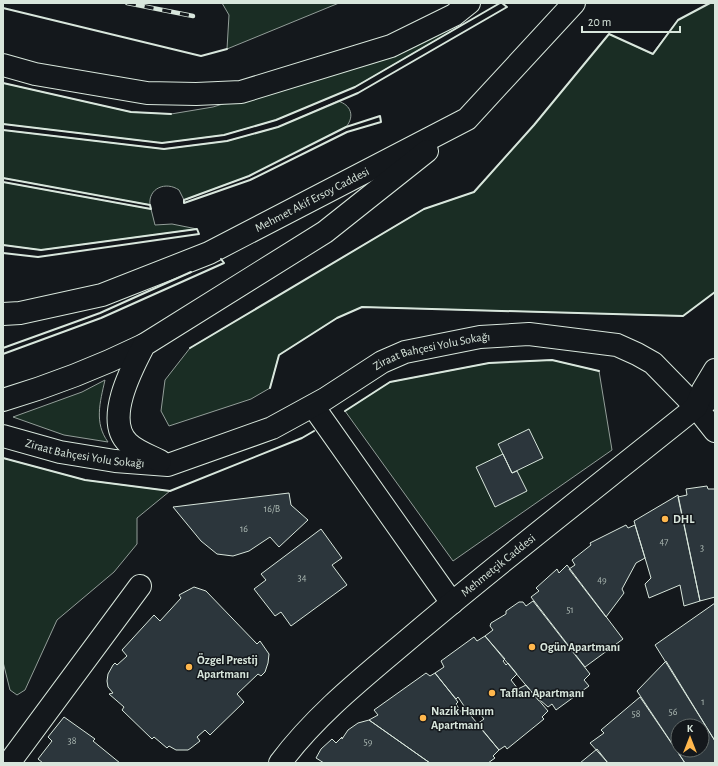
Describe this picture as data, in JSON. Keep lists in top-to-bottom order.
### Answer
{
  "streets": {
    "street": ["Mehmet Akif Ersoy Caddesi", "Ziraat Bahçesi Yolu Sokağı", "Mehmetçik Caddesi"]
  },
  "crossings": [
    ["Mehmet Akif Ersoy Caddesi", "Ziraat Bahçesi Yolu Sokağı"],
    ["Ziraat Bahçesi Yolu Sokağı", "Mehmetçik Caddesi"]
  ],
  "places": [
    "DHL",
    "Ogün Apartmanı",
    "Özgel Prestij Apartmanı",
    "Taflan Apartmanı",
    "Nazik Hanım Apartmanı"
  ],
  "house_numbers": [
    "16/B",
    "16",
    "47",
    "3",
    "34",
    "49",
    "51",
    "1",
    "56",
    "58",
    "38",
    "59"
  ],
  "scale_bar": "20 m",
  "north": "top"
}
